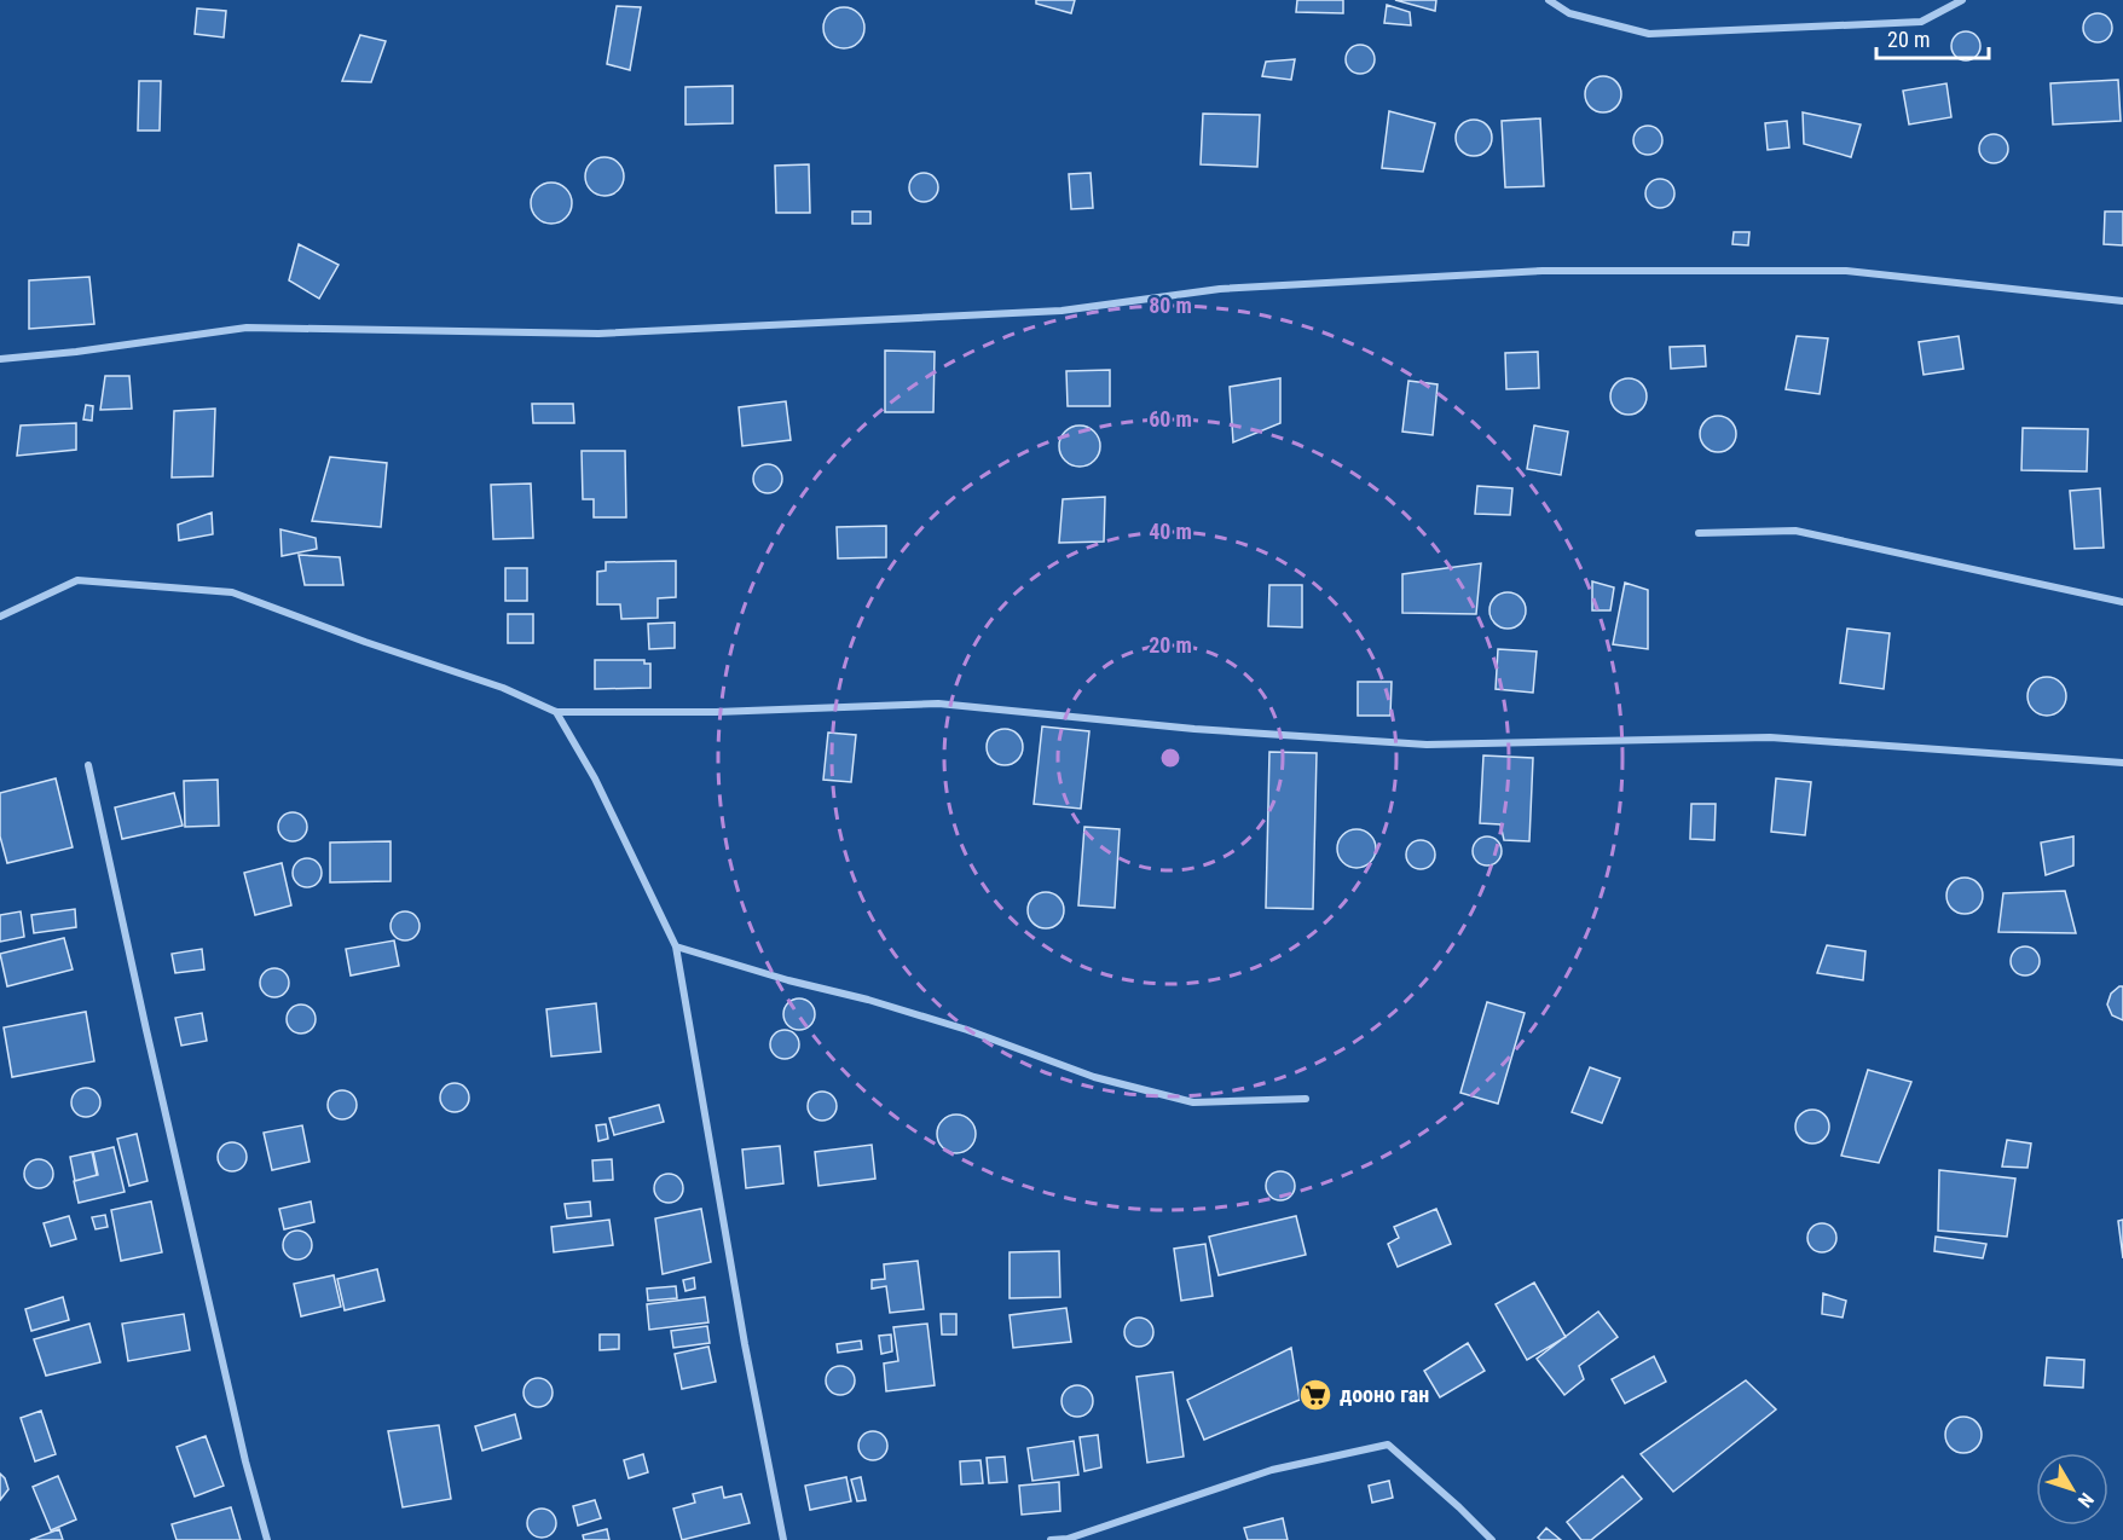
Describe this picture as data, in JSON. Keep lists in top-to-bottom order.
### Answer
{
  "places": {
    "supermarket": ["дооно ган"]
  },
  "scale_bar": "20 m",
  "north": "bottom right",
  "rings": [
    "80 m",
    "60 m",
    "40 m",
    "20 m"
  ]
}
